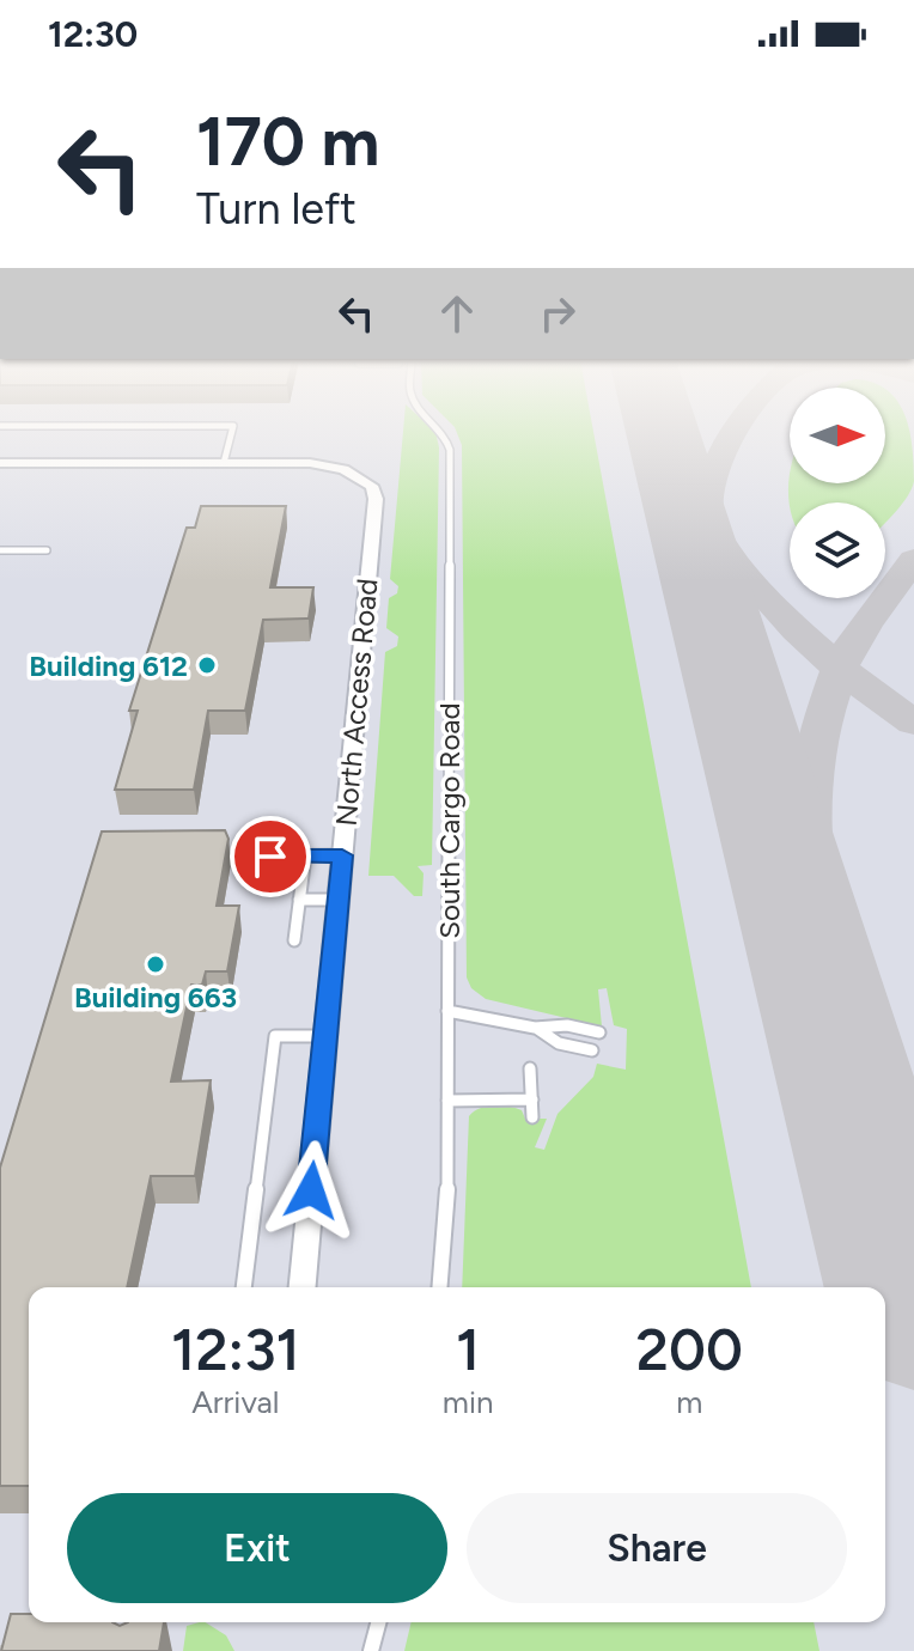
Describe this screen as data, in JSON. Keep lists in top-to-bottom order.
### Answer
{
  "streets": {
    "street": ["North Access Road"],
    "lane": ["South Cargo Road"]
  },
  "places": ["Building 612", "Building 663"],
  "north": "right",
  "page": {
    "status": "12:30",
    "turn": ["170 m", "Turn left"],
    "eta": [
      "12:31",
      "Arrival",
      "1",
      "min",
      "200",
      "m"
    ],
    "buttons": ["Exit", "Share"]
  }
}
